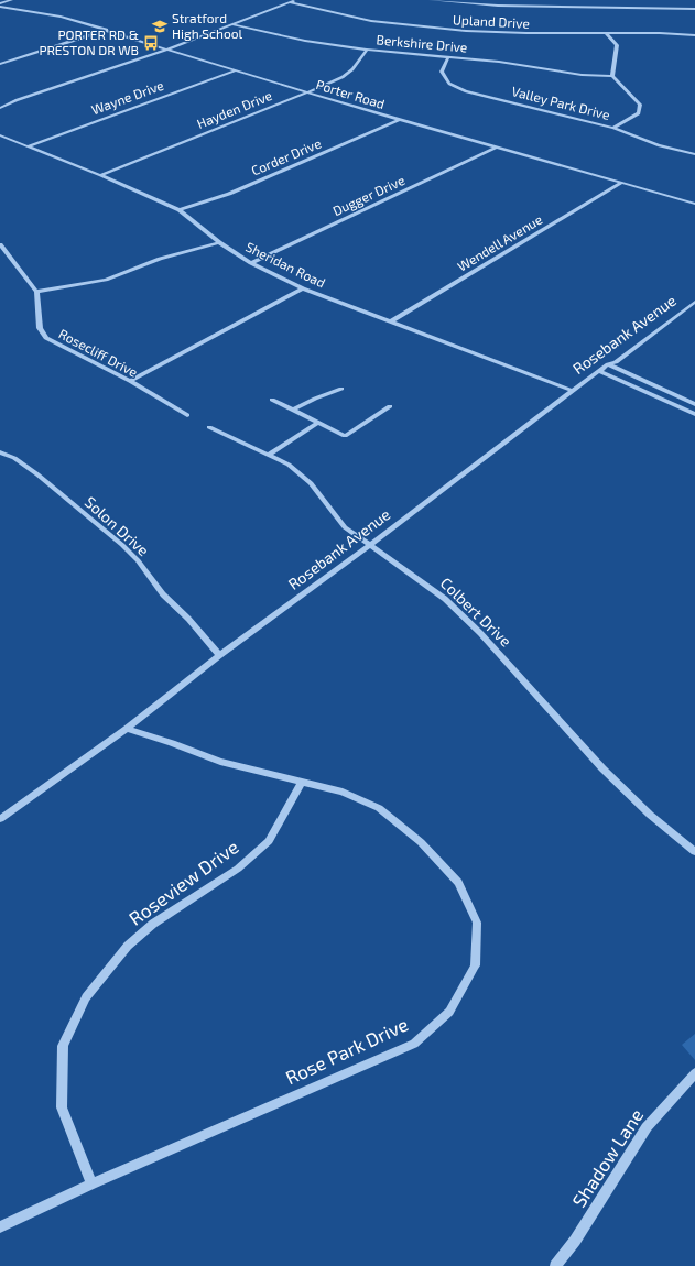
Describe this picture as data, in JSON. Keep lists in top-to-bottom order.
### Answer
{
  "streets": {
    "street": [
      "Upland Drive",
      "Berkshire Drive",
      "Porter Road",
      "Wayne Drive",
      "Valley Park Drive",
      "Hayden Drive",
      "Corder Drive",
      "Dugger Drive",
      "Wendell Avenue",
      "Sheridan Road",
      "Rosebank Avenue",
      "Rosecliff Drive",
      "Solon Drive",
      "Colbert Drive",
      "Roseview Drive",
      "Rose Park Drive",
      "Shadow Lane"
    ]
  },
  "crossings": [
    ["Berkshire Drive", "Valley Park Drive"],
    ["Berkshire Drive", "Hayden Drive"],
    ["Porter Road", "Wayne Drive"],
    ["Porter Road", "Hayden Drive"],
    ["Porter Road", "Corder Drive"],
    ["Porter Road", "Dugger Drive"],
    ["Porter Road", "Wendell Avenue"],
    ["Wayne Drive", "Sheridan Road"],
    ["Hayden Drive", "Sheridan Road"],
    ["Corder Drive", "Sheridan Road"],
    ["Dugger Drive", "Sheridan Road"],
    ["Wendell Avenue", "Sheridan Road"],
    ["Sheridan Road", "Rosebank Avenue"],
    ["Rosebank Avenue", "Solon Drive"],
    ["Rosebank Avenue", "Colbert Drive"],
    ["Rosebank Avenue", "Rose Park Drive"],
    ["Roseview Drive", "Rose Park Drive"]
  ],
  "places": {
    "school or university": ["Stratford High School"],
    "bus stop": ["PORTER RD & PRESTON DR WB"]
  }
}
